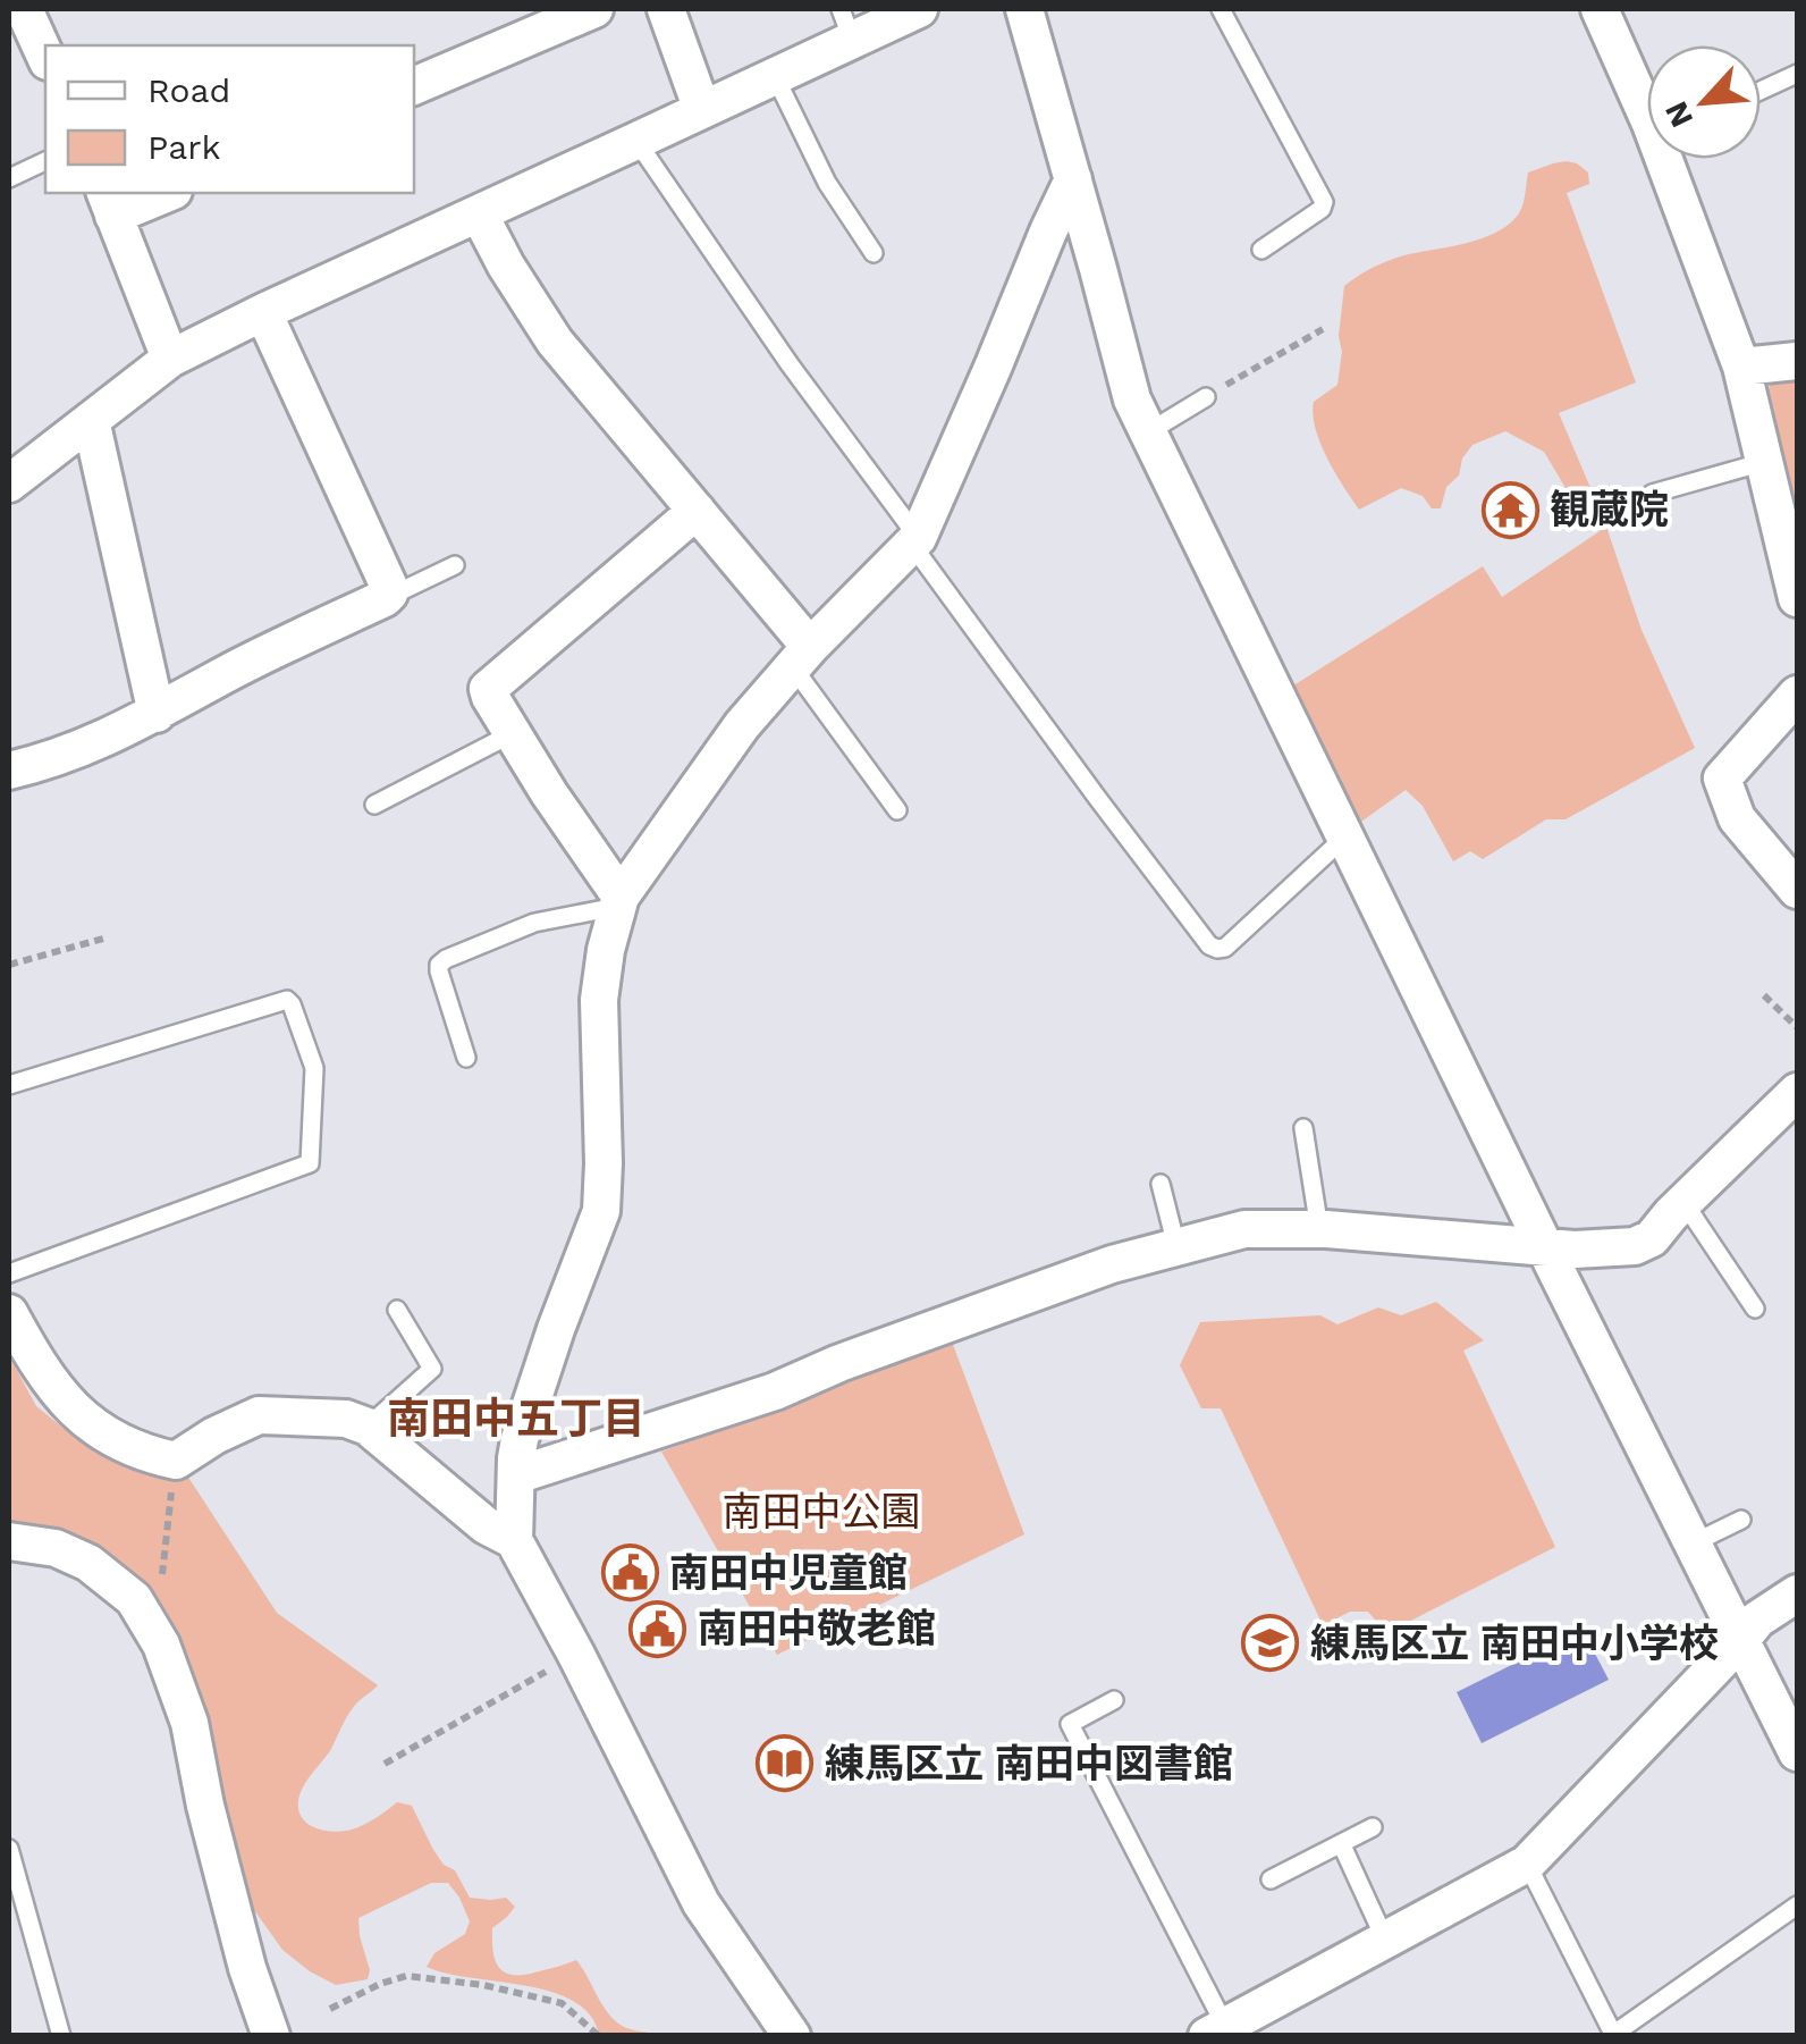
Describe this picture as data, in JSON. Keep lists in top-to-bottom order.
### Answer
{
  "districts": ["南田中五丁目"],
  "parks": ["南田中公園"],
  "places": {
    "temple": ["観蔵院"],
    "public building": ["南田中児童館", "南田中敬老館"],
    "school or university": ["練馬区立 南田中小学校"],
    "library": ["練馬区立 南田中図書館"]
  },
  "legend": ["Road", "Park"],
  "north": "bottom left"
}
